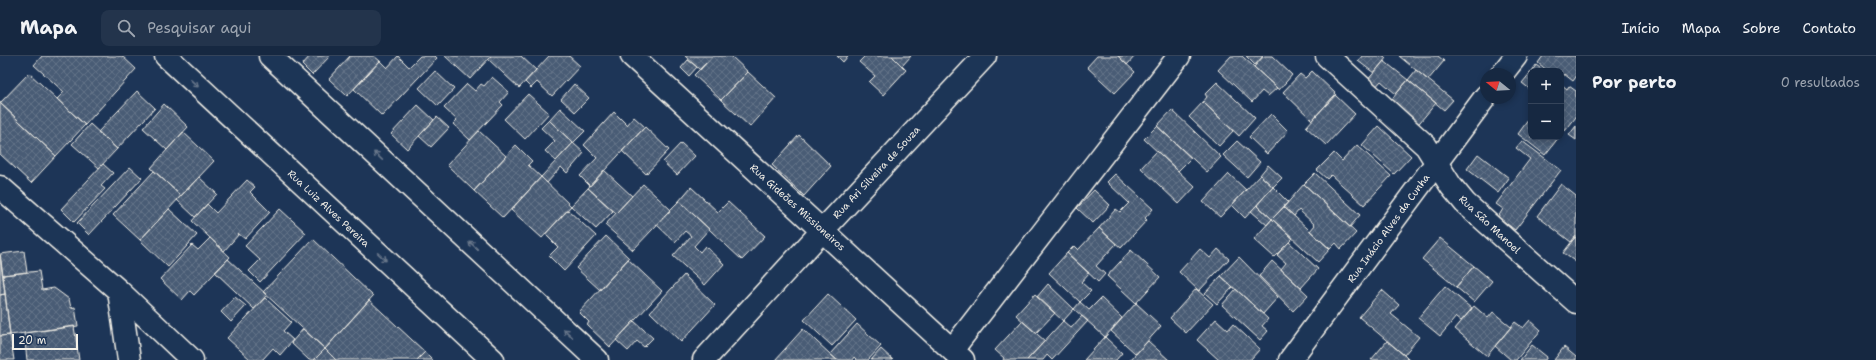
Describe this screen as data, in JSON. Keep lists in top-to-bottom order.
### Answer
{
  "streets": {
    "street": [
      "Rua Ari Silveira de Souza",
      "Rua Gideões Missioneiros",
      "Rua Luiz Alves Pereira",
      "Rua São Manoel",
      "Rua Inácio Alves da Cunha"
    ]
  },
  "crossings": [
    ["Rua Ari Silveira de Souza", "Rua Gideões Missioneiros"],
    ["Rua São Manoel", "Rua Inácio Alves da Cunha"]
  ],
  "scale_bar": "20 m",
  "north": "left",
  "page": {
    "header": "Mapa",
    "search": "Pesquisar aqui",
    "nav": [
      "Início",
      "Mapa",
      "Sobre",
      "Contato"
    ],
    "heading": ["Por perto", "0 resultados"],
    "map_buttons": ["+", "−"],
    "scale": "20 m"
  }
}
